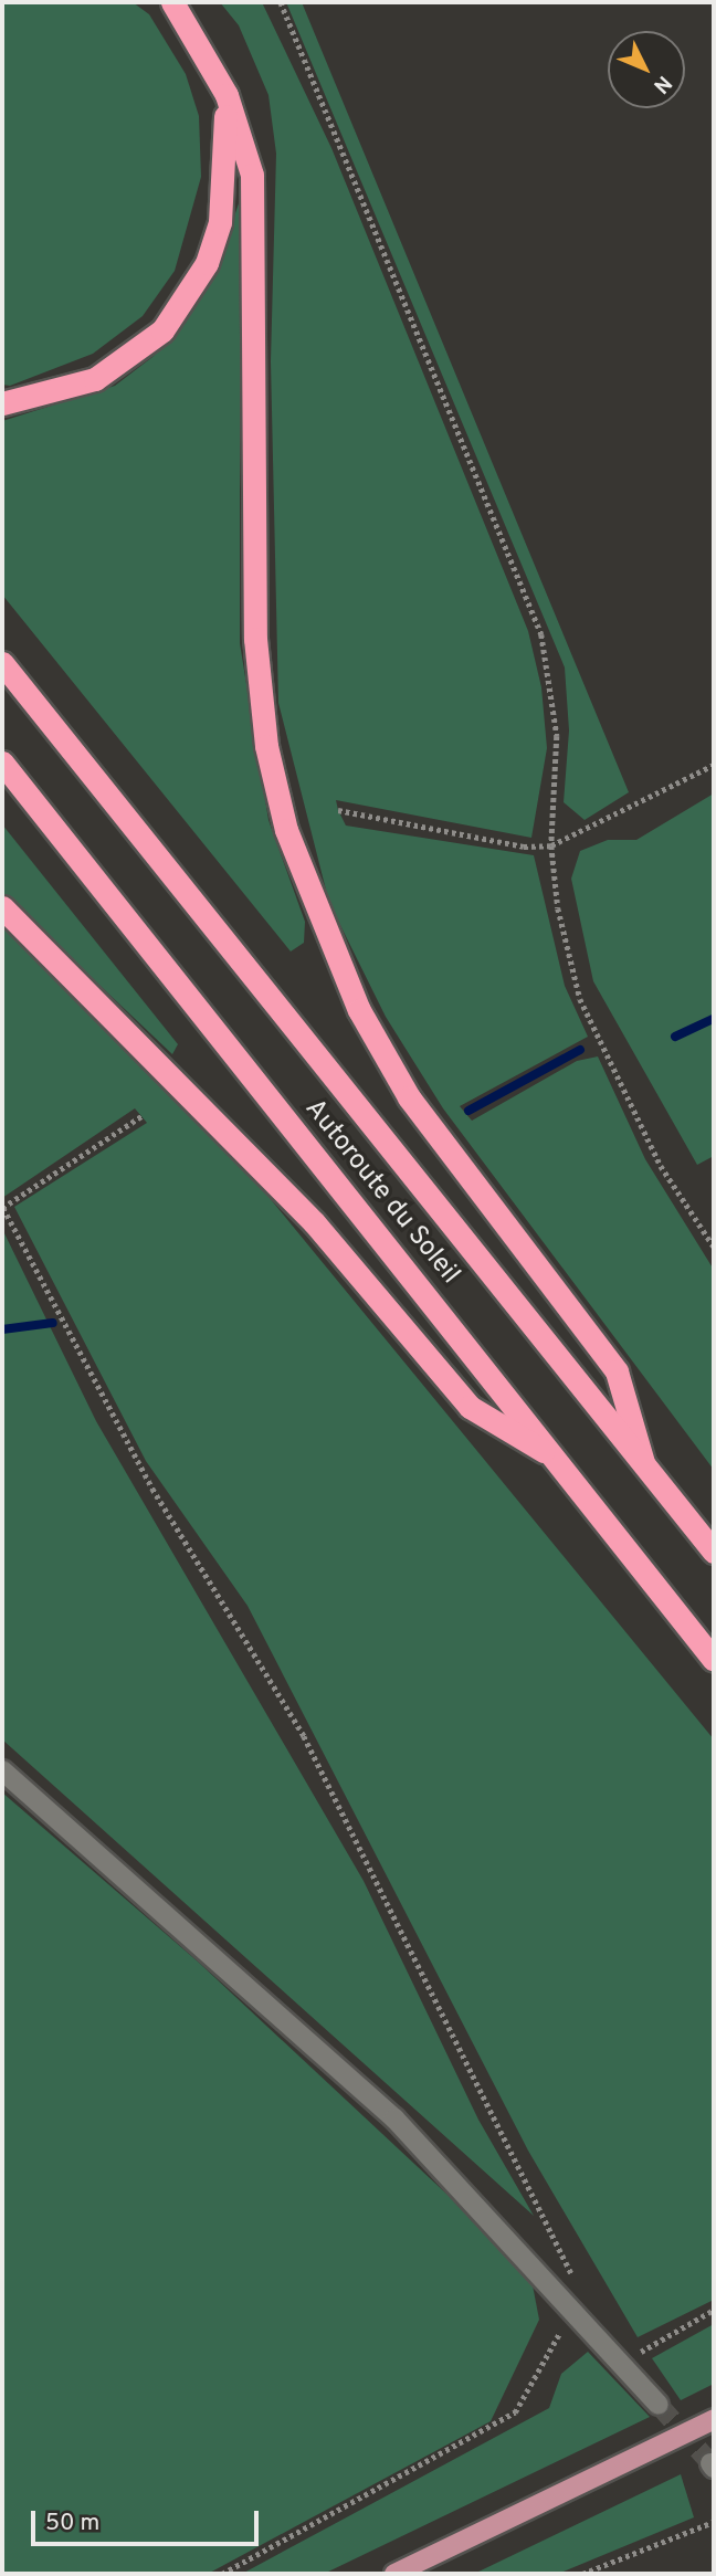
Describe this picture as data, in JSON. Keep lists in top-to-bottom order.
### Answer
{
  "streets": {
    "highway": ["Autoroute du Soleil"]
  },
  "scale_bar": "50 m",
  "north": "bottom right"
}
